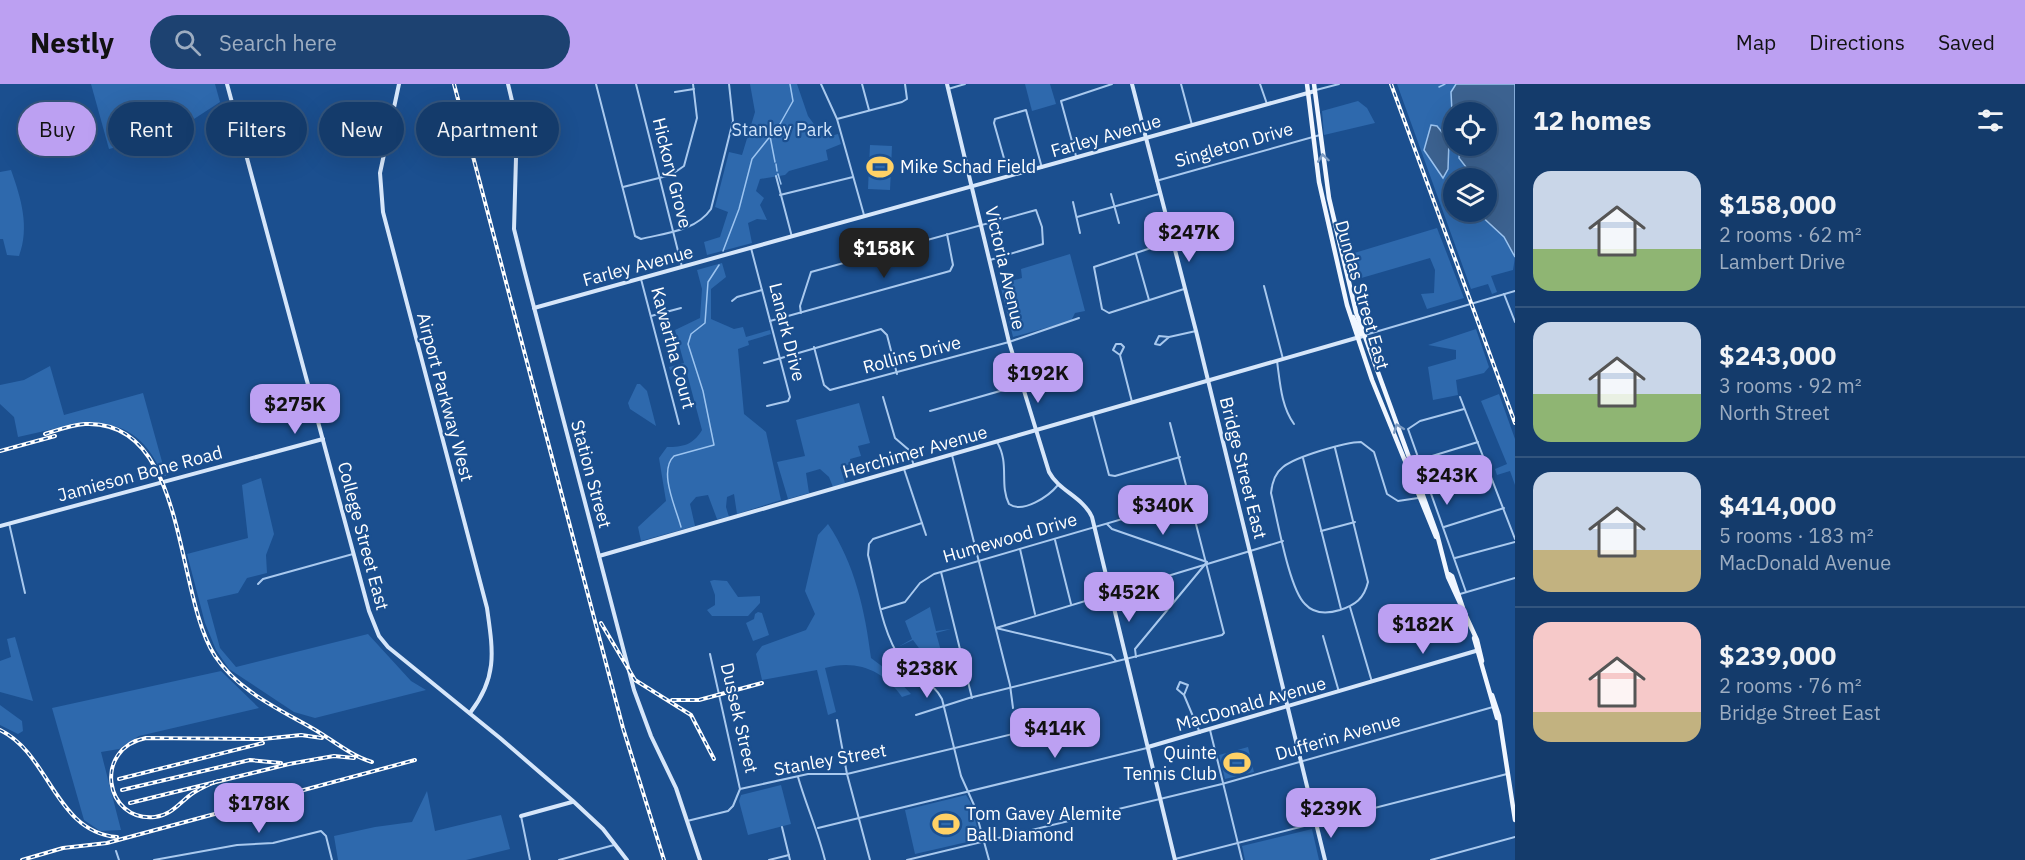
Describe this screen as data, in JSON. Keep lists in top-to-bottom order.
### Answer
{
  "streets": {
    "main road": ["Dundas Street East"],
    "street": [
      "Farley Avenue",
      "Singleton Drive",
      "Hickory Grove",
      "Victoria Avenue",
      "Lanark Drive",
      "Kawartha Court",
      "Rollins Drive",
      "Airport Parkway West",
      "Herchimer Avenue",
      "Bridge Street East",
      "Jamieson Bone Road",
      "Station Street",
      "College Street East",
      "Humewood Drive",
      "MacDonald Avenue",
      "Dussek Street",
      "Dufferin Avenue",
      "Stanley Street"
    ]
  },
  "crossings": [
    ["Farley Avenue", "Hickory Grove"],
    ["Farley Avenue", "Victoria Avenue"],
    ["Farley Avenue", "Dundas Street East"],
    ["Farley Avenue", "Lanark Drive"],
    ["Farley Avenue", "Kawartha Court"],
    ["Farley Avenue", "Bridge Street East"],
    ["Farley Avenue", "Station Street"],
    ["Singleton Drive", "Dundas Street East"],
    ["Singleton Drive", "Bridge Street East"],
    ["Victoria Avenue", "Rollins Drive"],
    ["Victoria Avenue", "Herchimer Avenue"],
    ["Victoria Avenue", "Humewood Drive"],
    ["Victoria Avenue", "MacDonald Avenue"],
    ["Victoria Avenue", "Dufferin Avenue"],
    ["Dundas Street East", "Herchimer Avenue"],
    ["Dundas Street East", "MacDonald Avenue"],
    ["Dundas Street East", "Dufferin Avenue"],
    ["Airport Parkway West", "College Street East"],
    ["Herchimer Avenue", "Bridge Street East"],
    ["Herchimer Avenue", "Station Street"],
    ["Bridge Street East", "MacDonald Avenue"],
    ["Bridge Street East", "Dufferin Avenue"],
    ["Jamieson Bone Road", "College Street East"],
    ["Dussek Street", "Stanley Street"]
  ],
  "parks": ["Stanley Park"],
  "places": {
    "sports": ["Mike Schad Field", "Quinte Tennis Club", "Tom Gavey Alemite Ball Diamond"]
  },
  "page": {
    "header": "Nestly",
    "search": "Search here",
    "nav": ["Map", "Directions", "Saved"],
    "heading": "12 homes",
    "chip": [
      "Buy",
      "Rent",
      "Filters",
      "New",
      "Apartment"
    ],
    "list": [
      {
        "name": "$158,000",
        "note": "2 rooms · 62 m² · Lambert Drive"
      },
      {
        "name": "$243,000",
        "note": "3 rooms · 92 m² · North Street"
      },
      {
        "name": "$414,000",
        "note": "5 rooms · 183 m² · MacDonald Avenue"
      },
      {
        "name": "$239,000",
        "note": "2 rooms · 76 m² · Bridge Street East"
      }
    ],
    "price": [
      "$247K",
      "$158K",
      "$192K",
      "$275K",
      "$243K",
      "$340K",
      "$452K",
      "$182K",
      "$238K",
      "$414K",
      "$178K",
      "$239K"
    ]
  }
}
